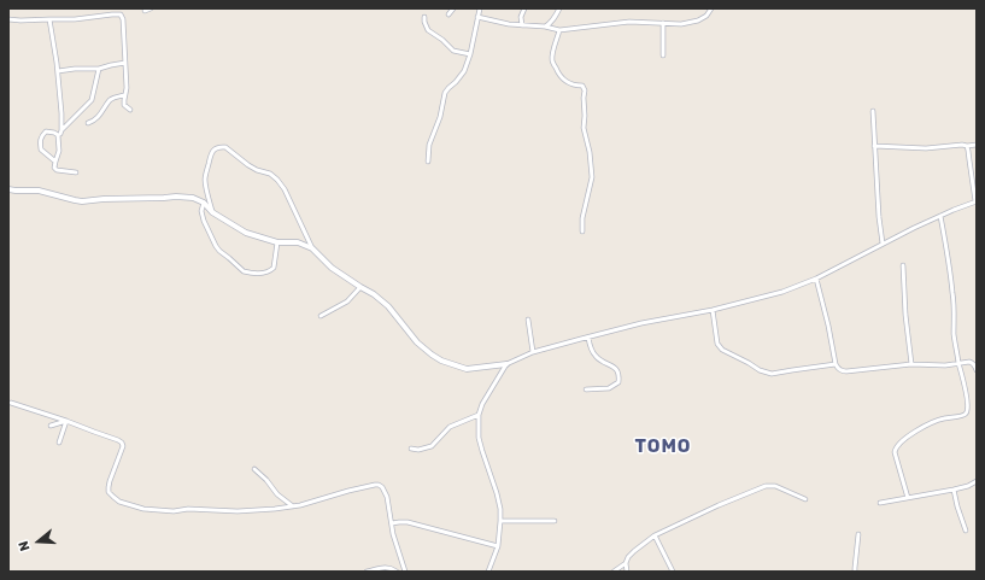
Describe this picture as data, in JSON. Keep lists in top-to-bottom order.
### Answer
{
  "districts": ["TOMO"],
  "north": "left"
}
